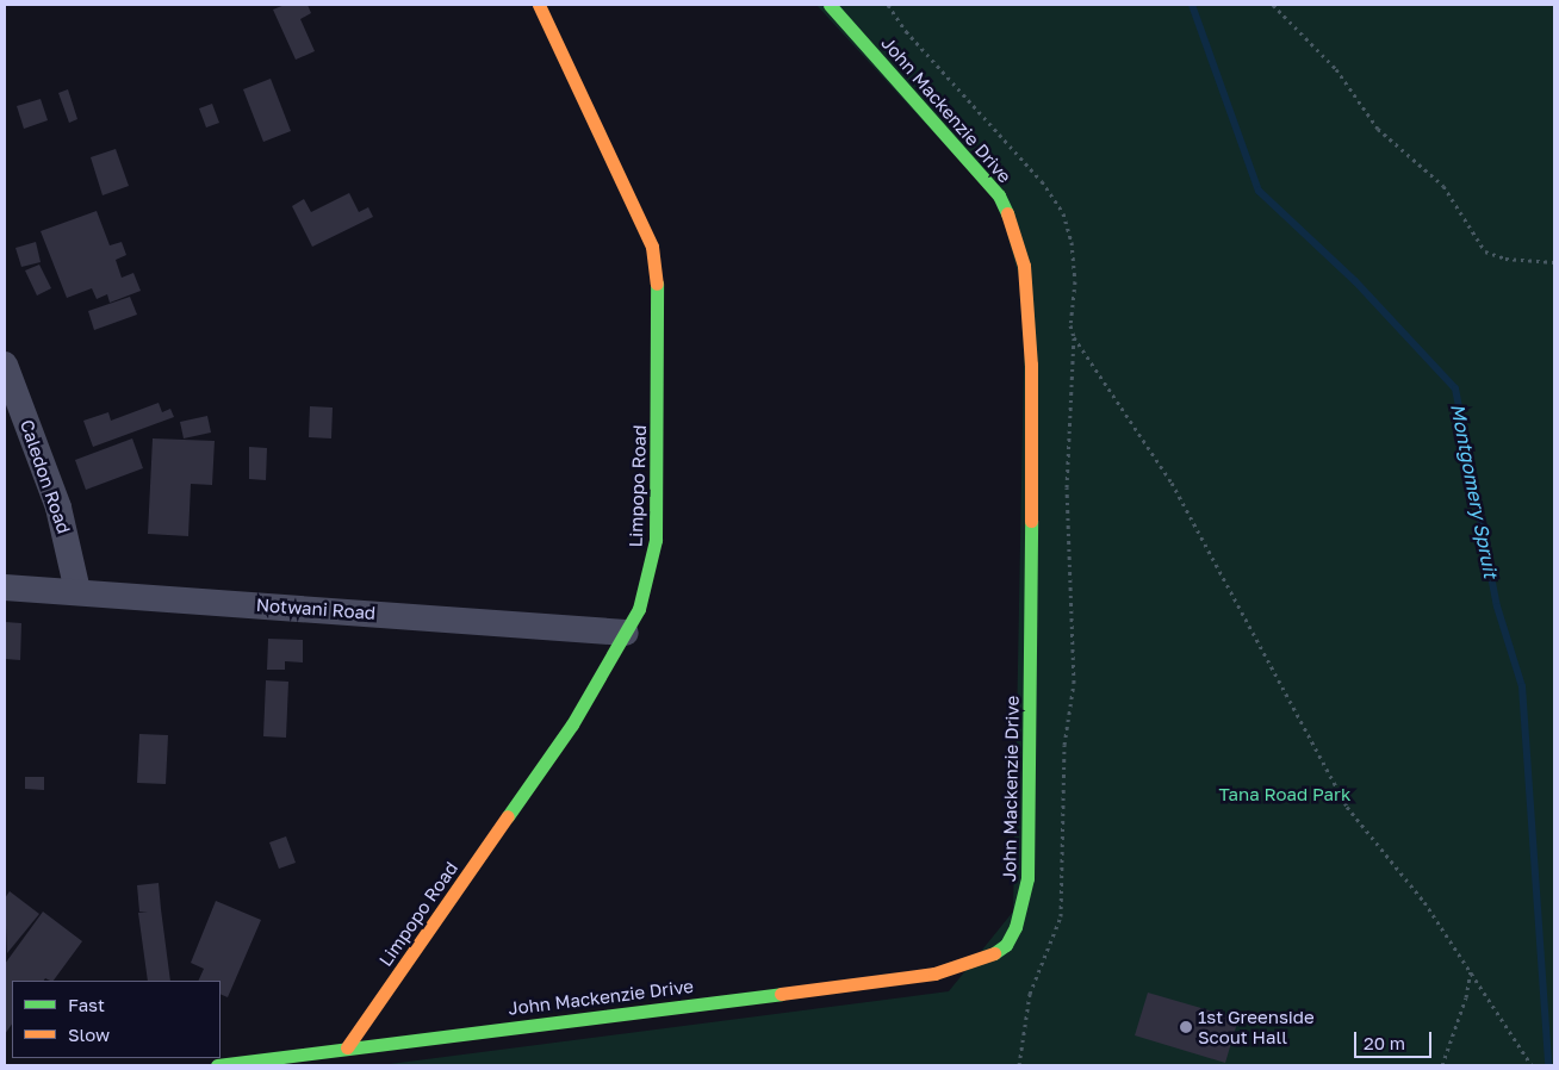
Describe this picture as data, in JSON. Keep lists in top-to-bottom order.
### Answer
{
  "streets": {
    "street": [
      "John Mackenzie Drive",
      "Caledon Road",
      "Limpopo Road",
      "Notwani Road"
    ]
  },
  "crossings": [
    ["John Mackenzie Drive", "Limpopo Road"],
    ["Caledon Road", "Notwani Road"],
    ["Limpopo Road", "Notwani Road"]
  ],
  "water": ["Montgomery Spruit"],
  "parks": ["Tana Road Park"],
  "places": ["1st Greenside Scout Hall"],
  "legend": ["Fast", "Slow"],
  "scale_bar": "20 m"
}
